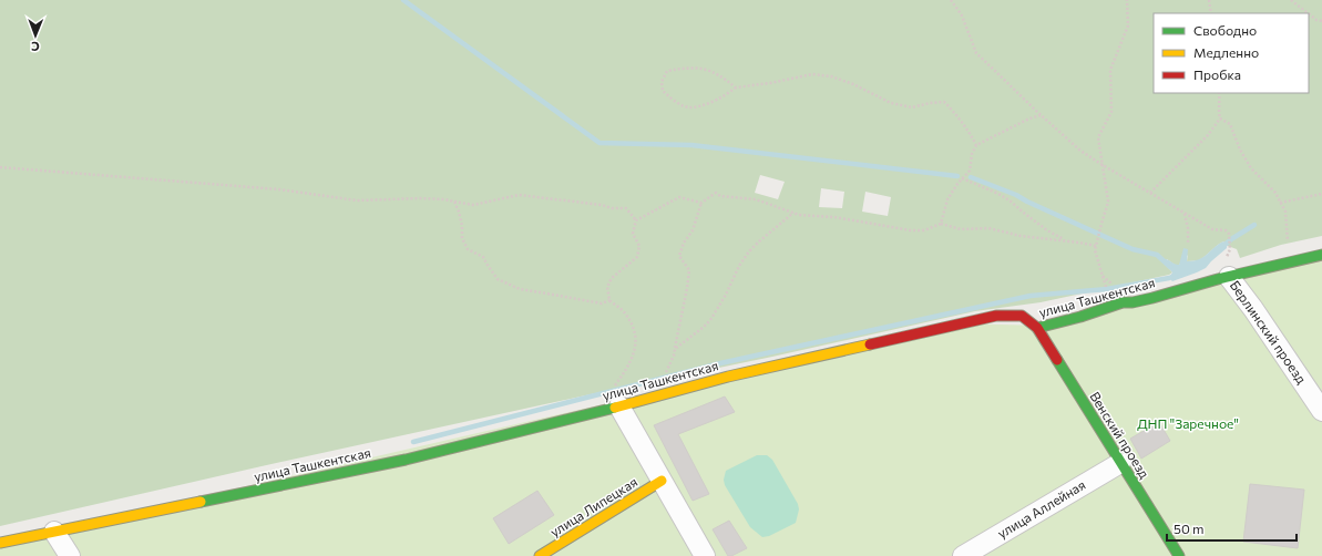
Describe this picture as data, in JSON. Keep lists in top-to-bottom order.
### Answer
{
  "streets": {
    "street": [
      "улица Ташкентская",
      "Берлинский проезд",
      "Венский проезд",
      "улица Липецкая",
      "улица Аллейная"
    ]
  },
  "crossings": [
    ["улица Ташкентская", "Берлинский проезд"],
    ["улица Ташкентская", "Венский проезд"],
    ["Венский проезд", "улица Аллейная"]
  ],
  "parks": ["ДНП \"Заречное\""],
  "legend": ["Свободно", "Медленно", "Пробка"],
  "scale_bar": "50 m",
  "north": "bottom"
}
